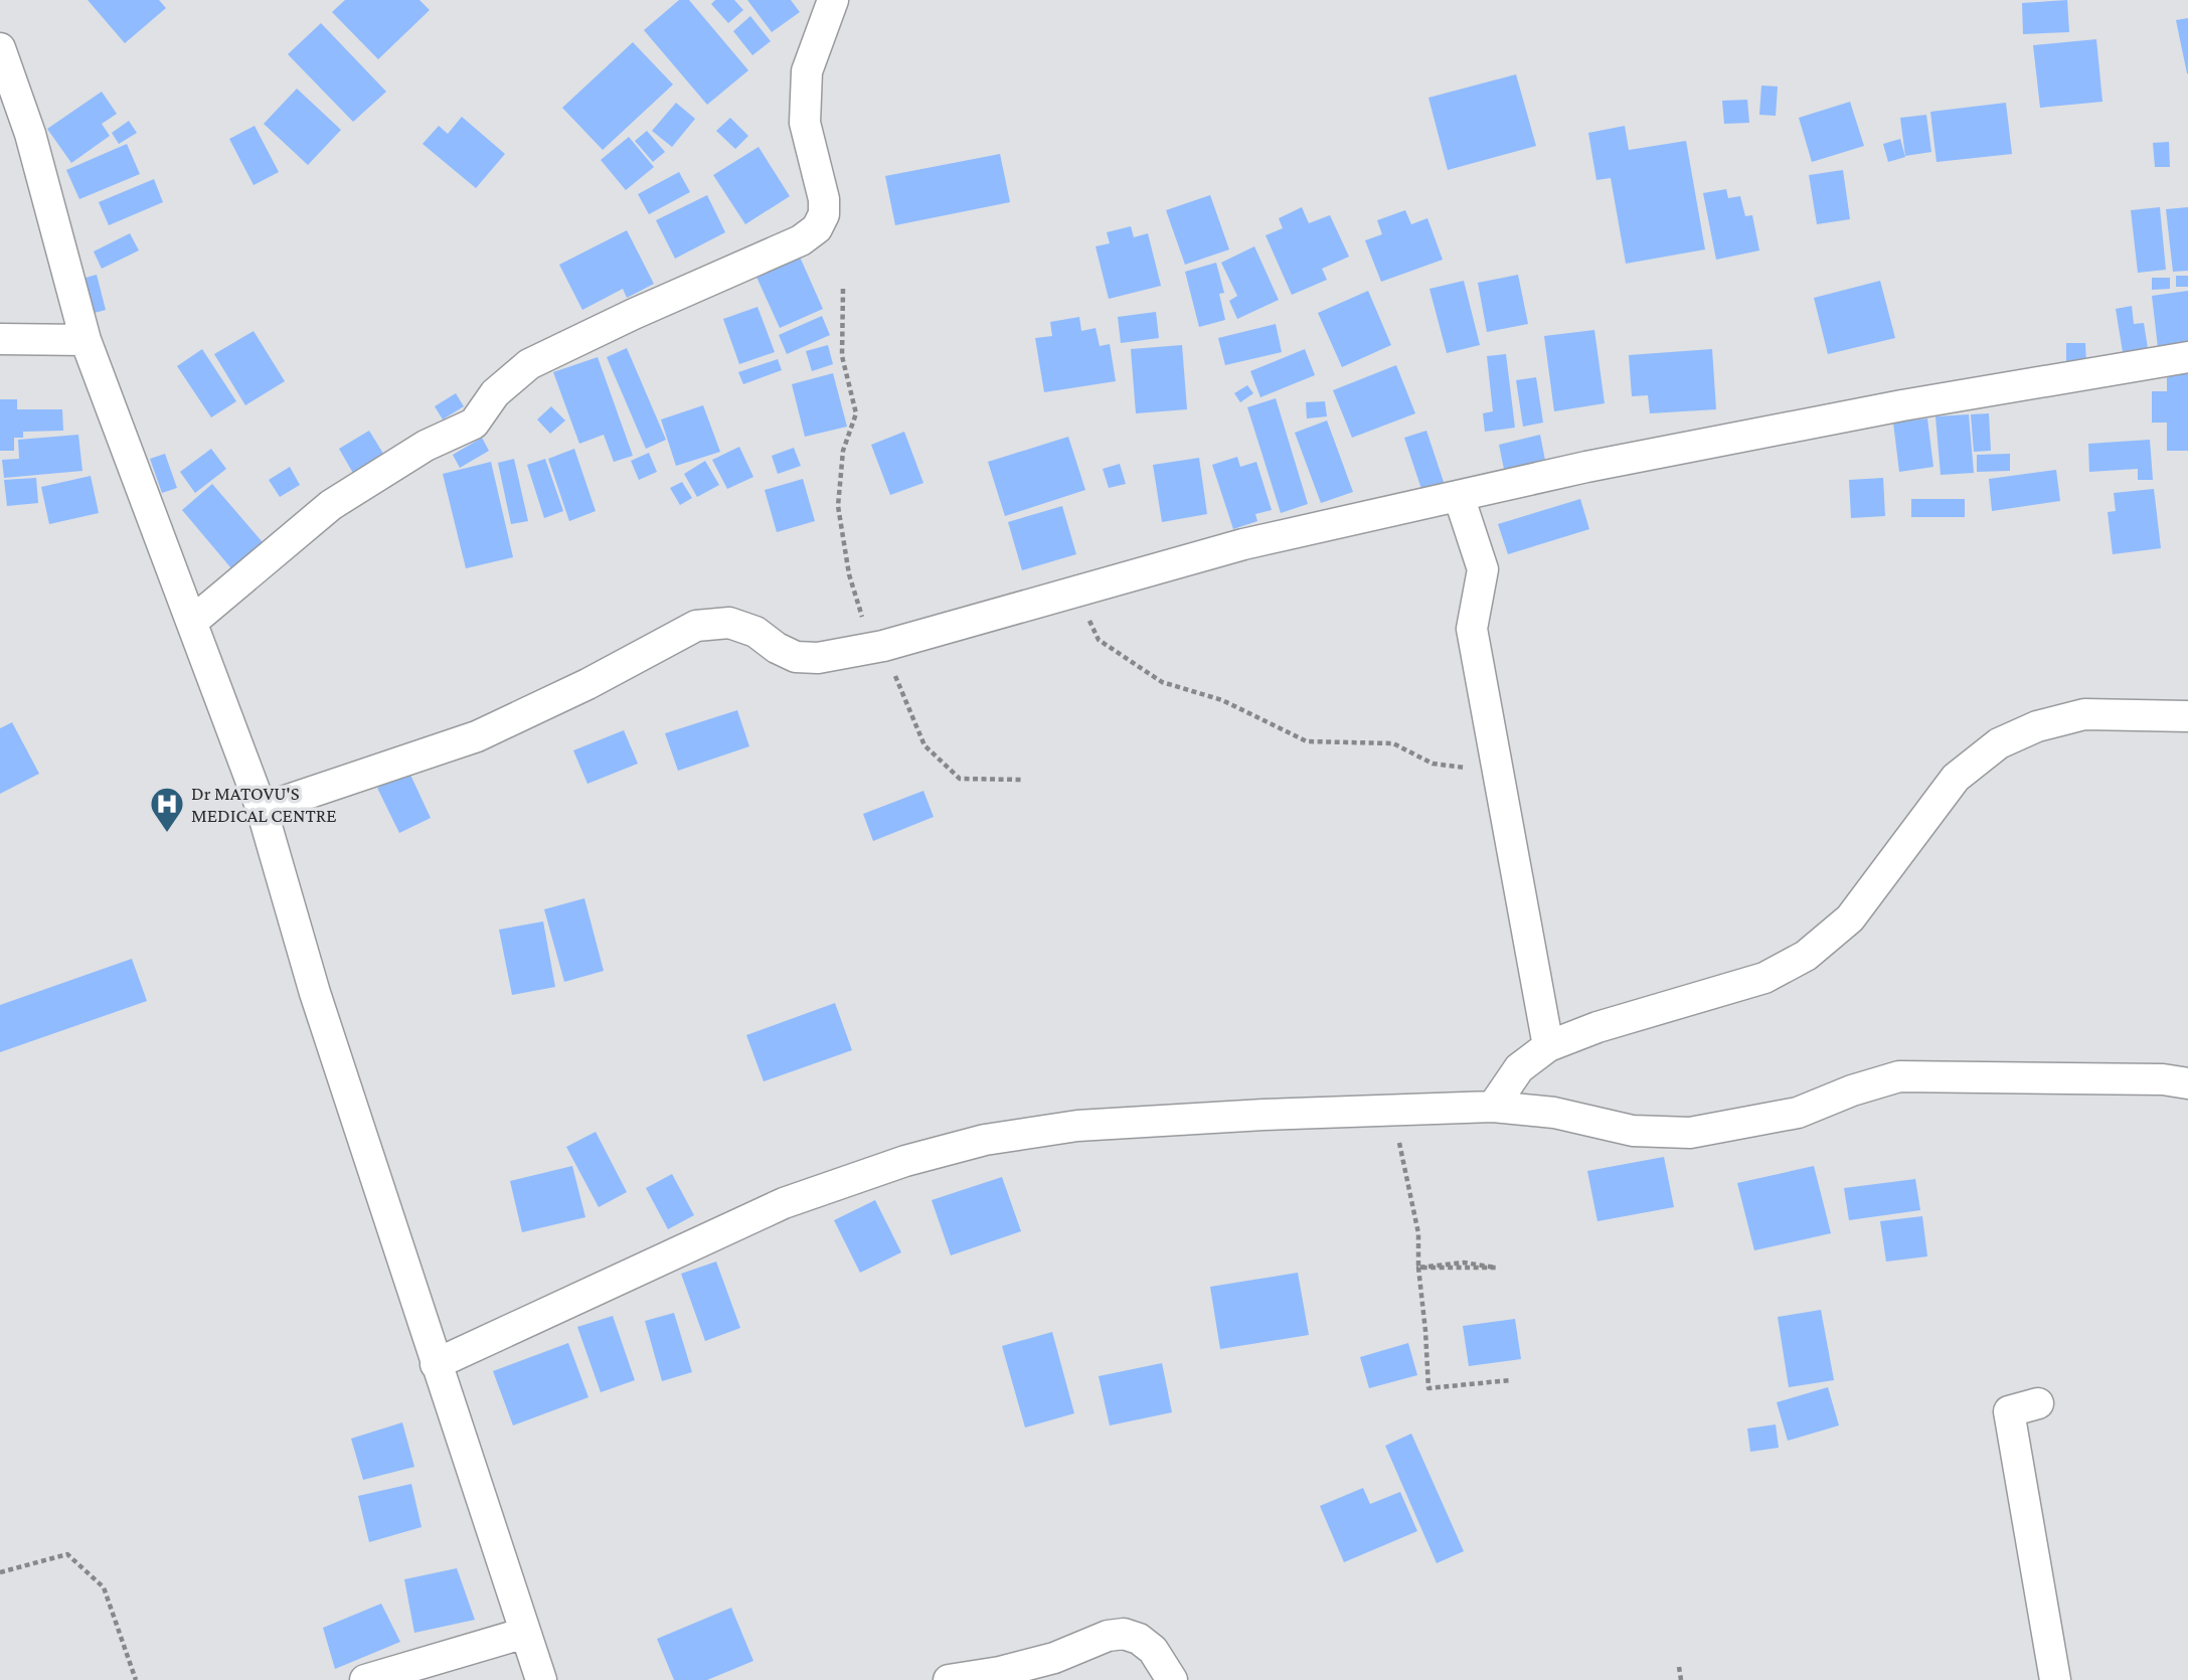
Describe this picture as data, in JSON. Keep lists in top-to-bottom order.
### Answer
{
  "places": {
    "hospital": ["Dr MATOVU'S MEDICAL CENTRE"]
  }
}
